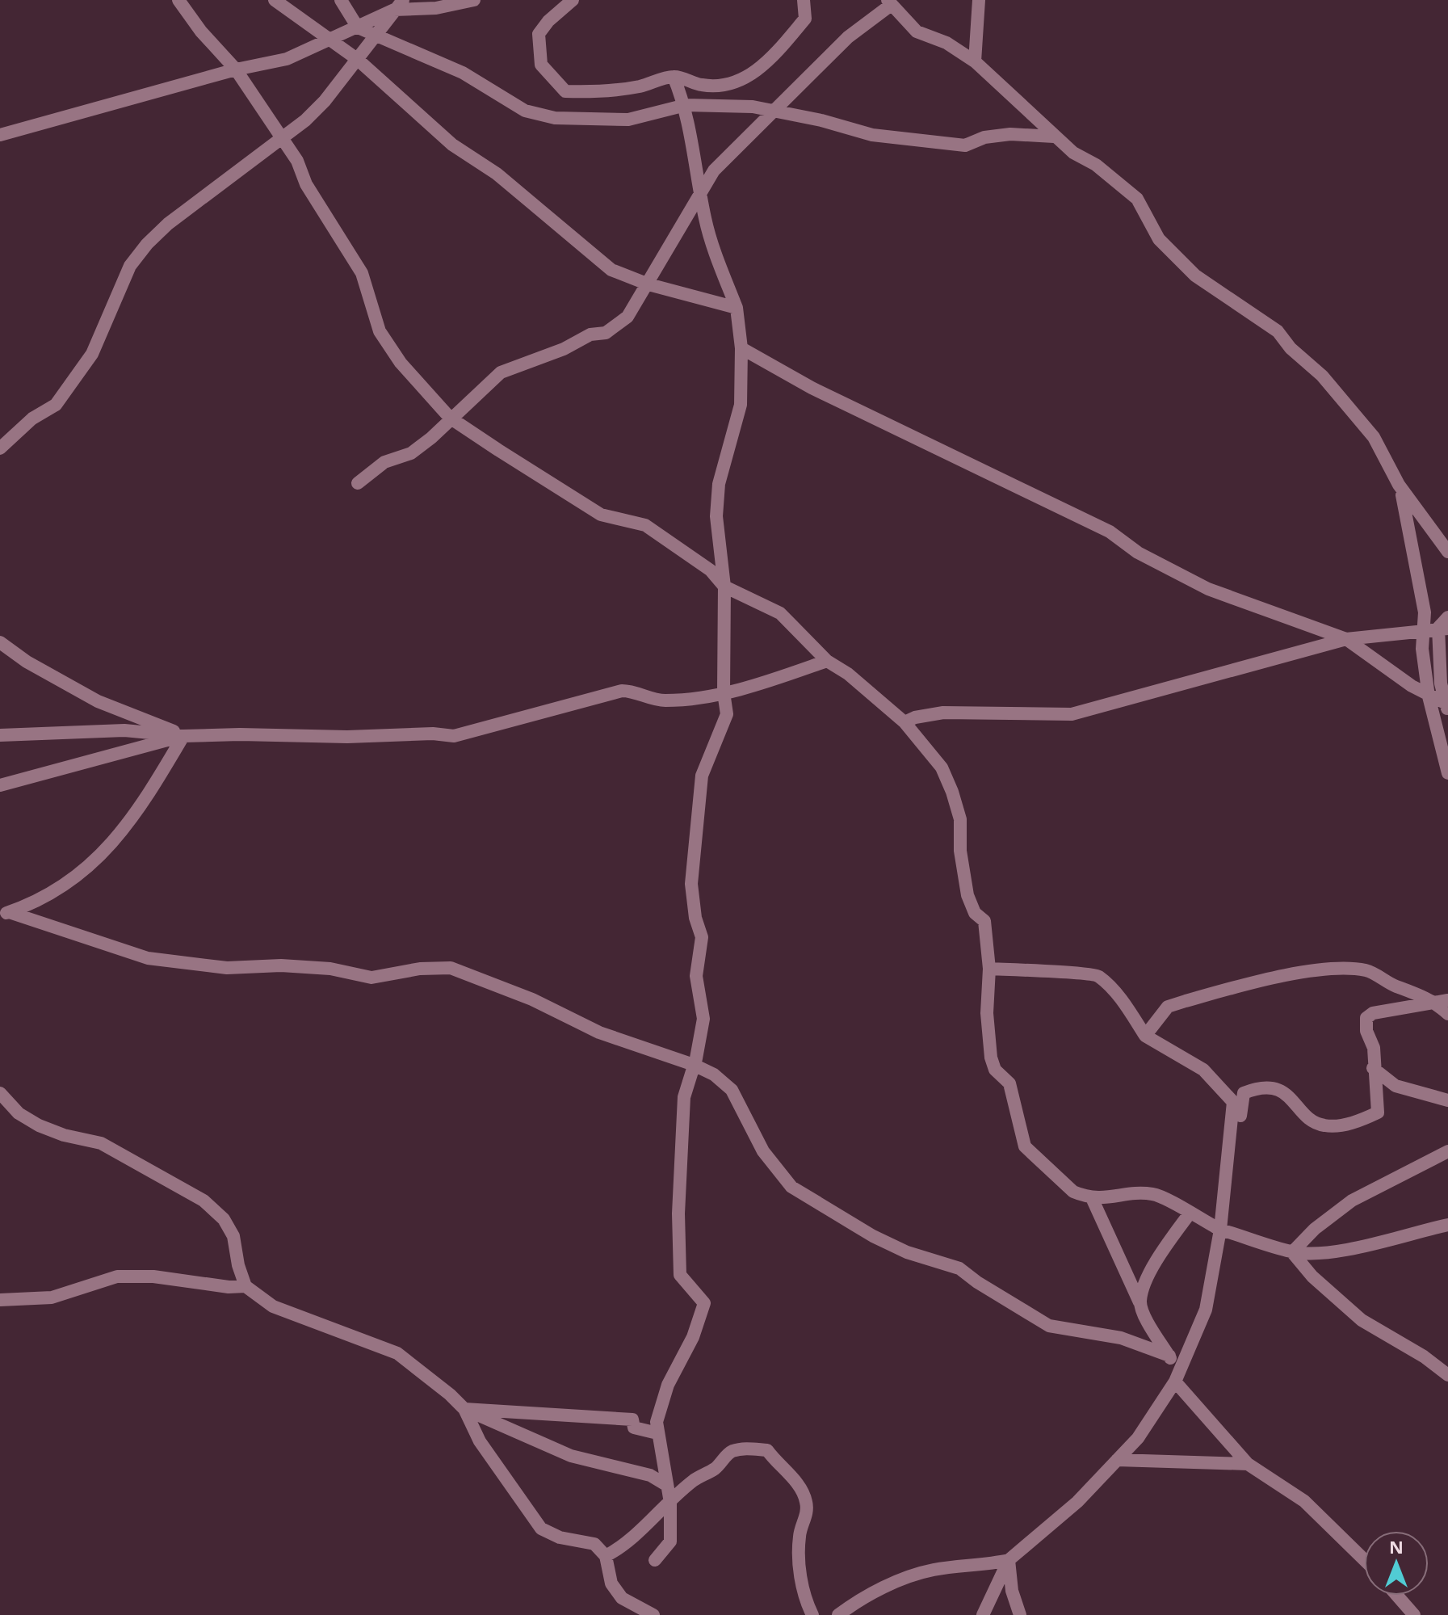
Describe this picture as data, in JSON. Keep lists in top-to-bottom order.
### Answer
{
  "north": "top"
}
